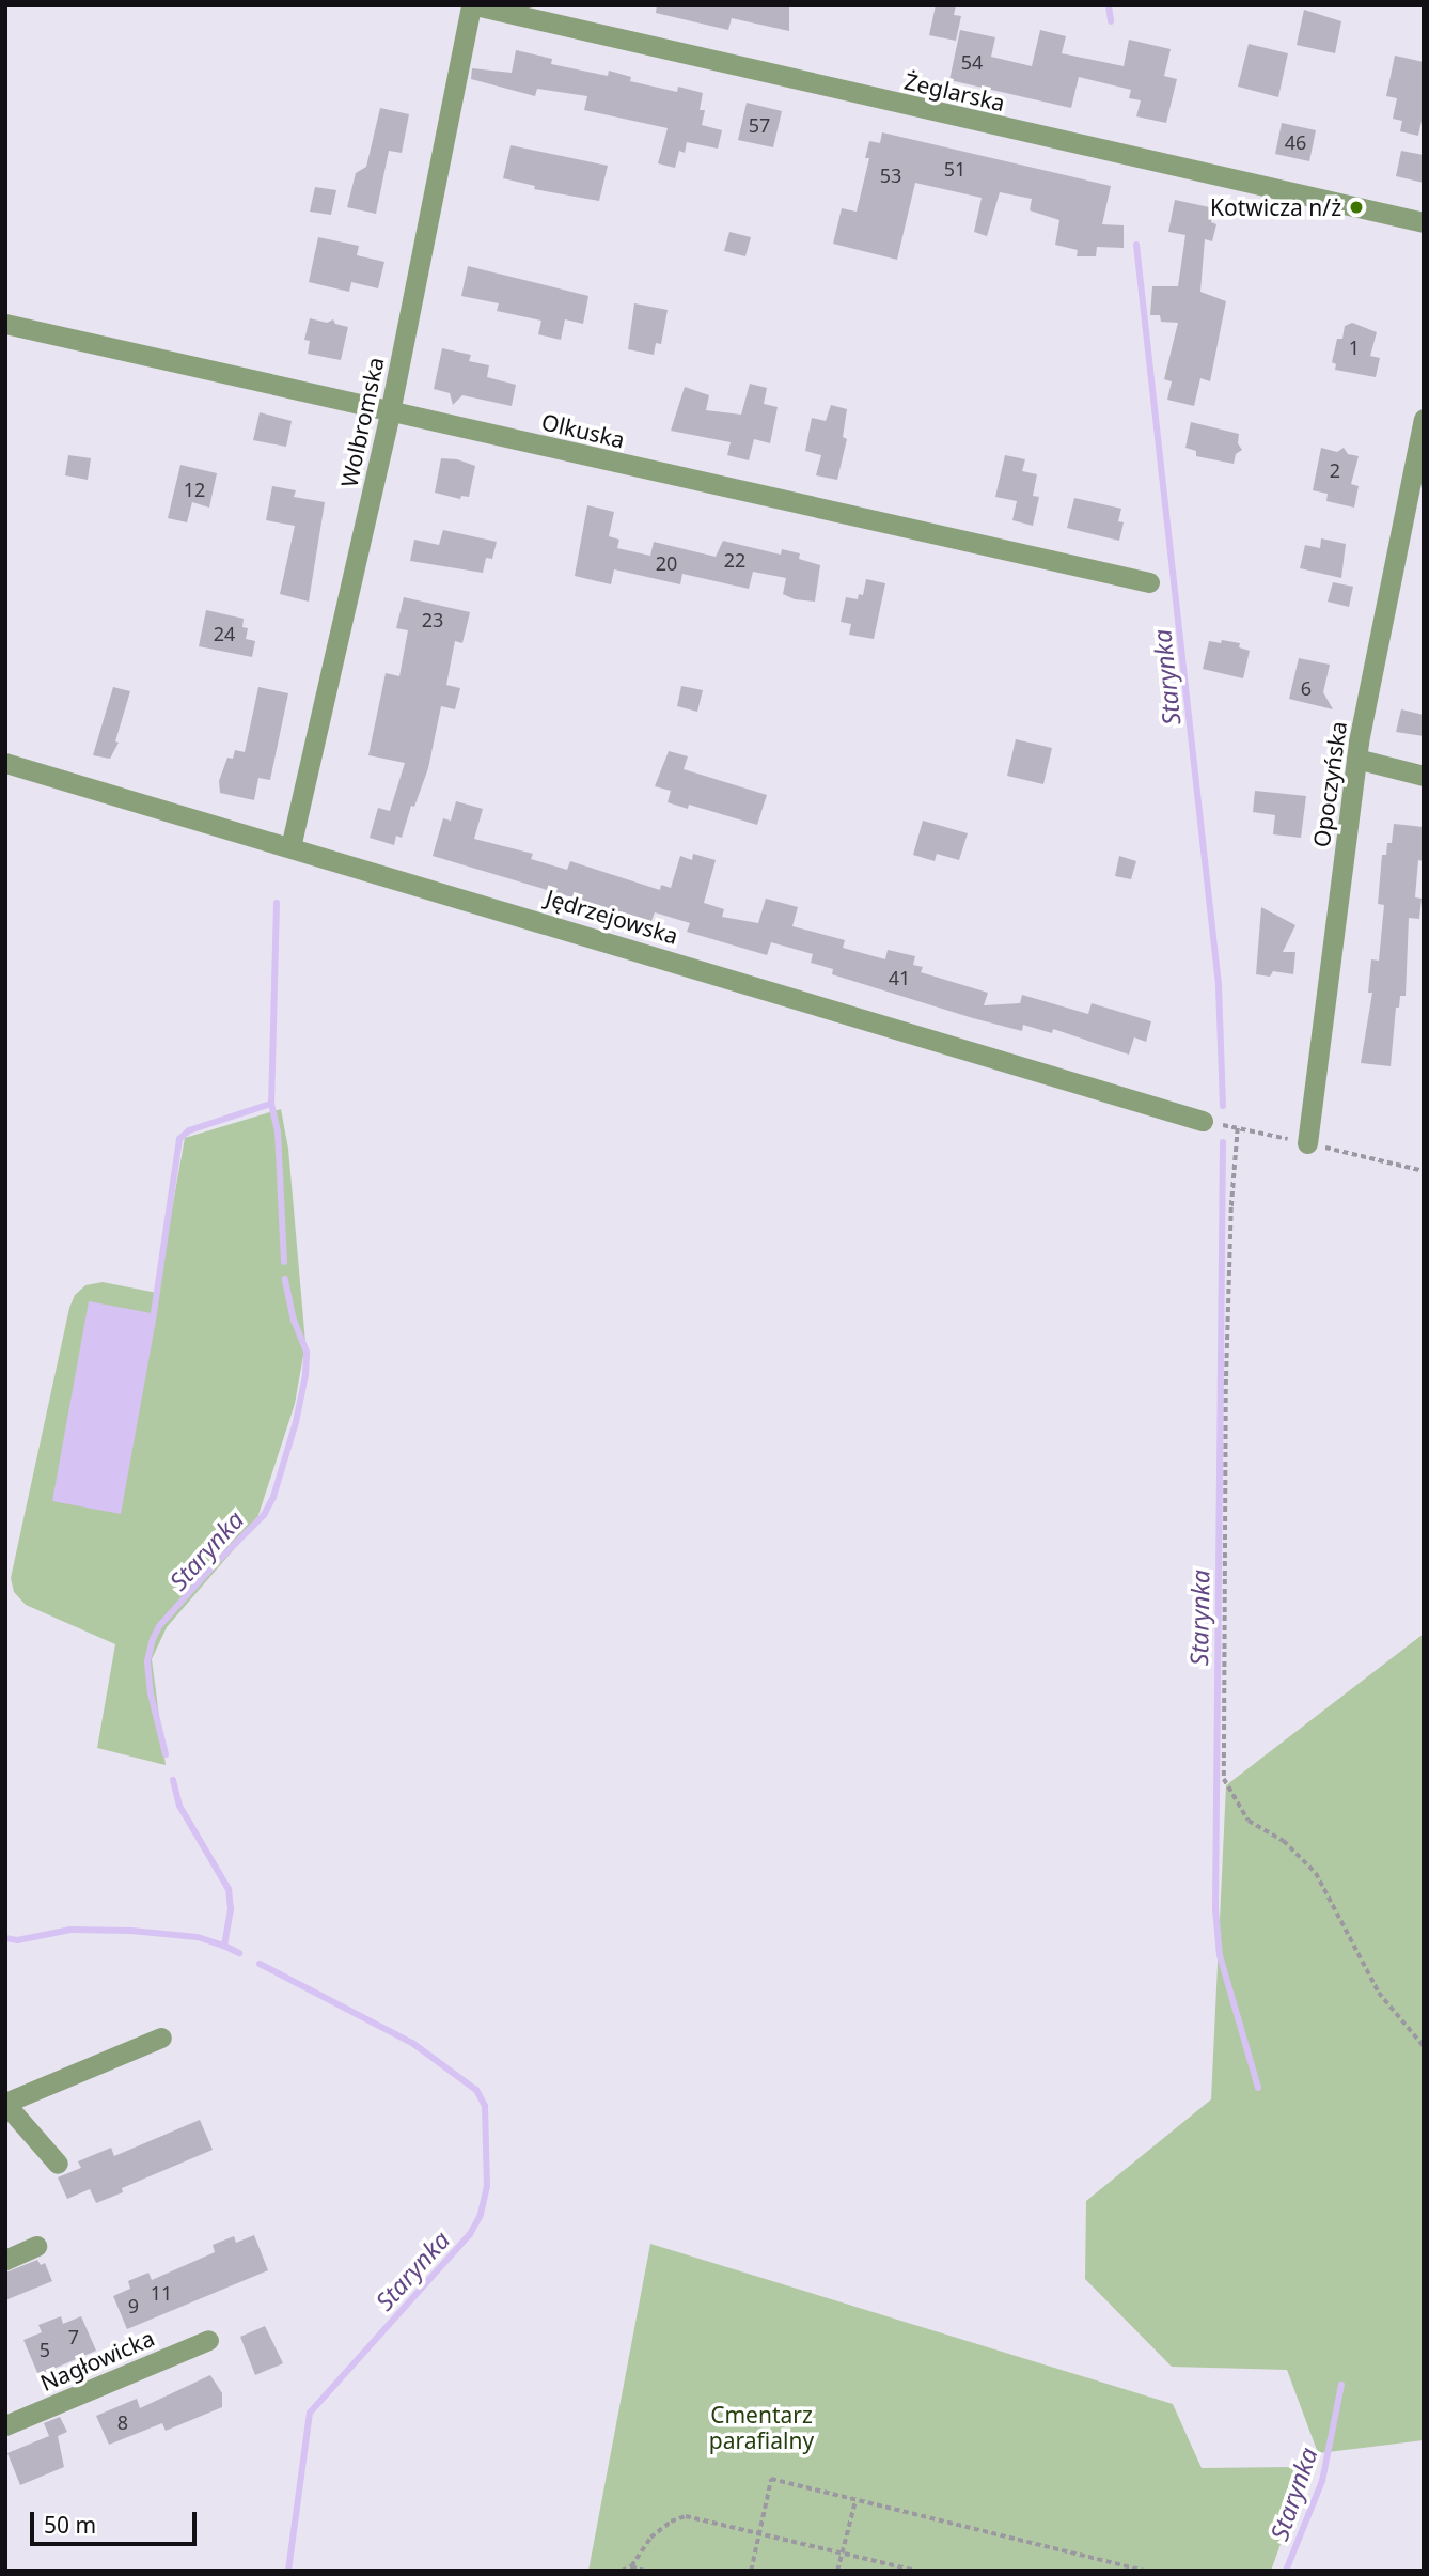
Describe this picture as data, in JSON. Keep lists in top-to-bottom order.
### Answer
{
  "streets": {
    "street": [
      "Żeglarska",
      "Wolbromska",
      "Olkuska",
      "Opoczyńska",
      "Jędrzejowska",
      "Nagłowicka"
    ]
  },
  "crossings": [
    ["Żeglarska", "Wolbromska"],
    ["Wolbromska", "Olkuska"],
    ["Wolbromska", "Jędrzejowska"]
  ],
  "water": ["Starynka"],
  "parks": ["Cmentarz parafialny"],
  "places": ["Kotwicza n/ż"],
  "house_numbers": [
    "54",
    "57",
    "46",
    "51",
    "53",
    "1",
    "2",
    "12",
    "22",
    "20",
    "23",
    "24",
    "6",
    "41",
    "11",
    "9",
    "7",
    "5",
    "8"
  ],
  "scale_bar": "50 m"
}
